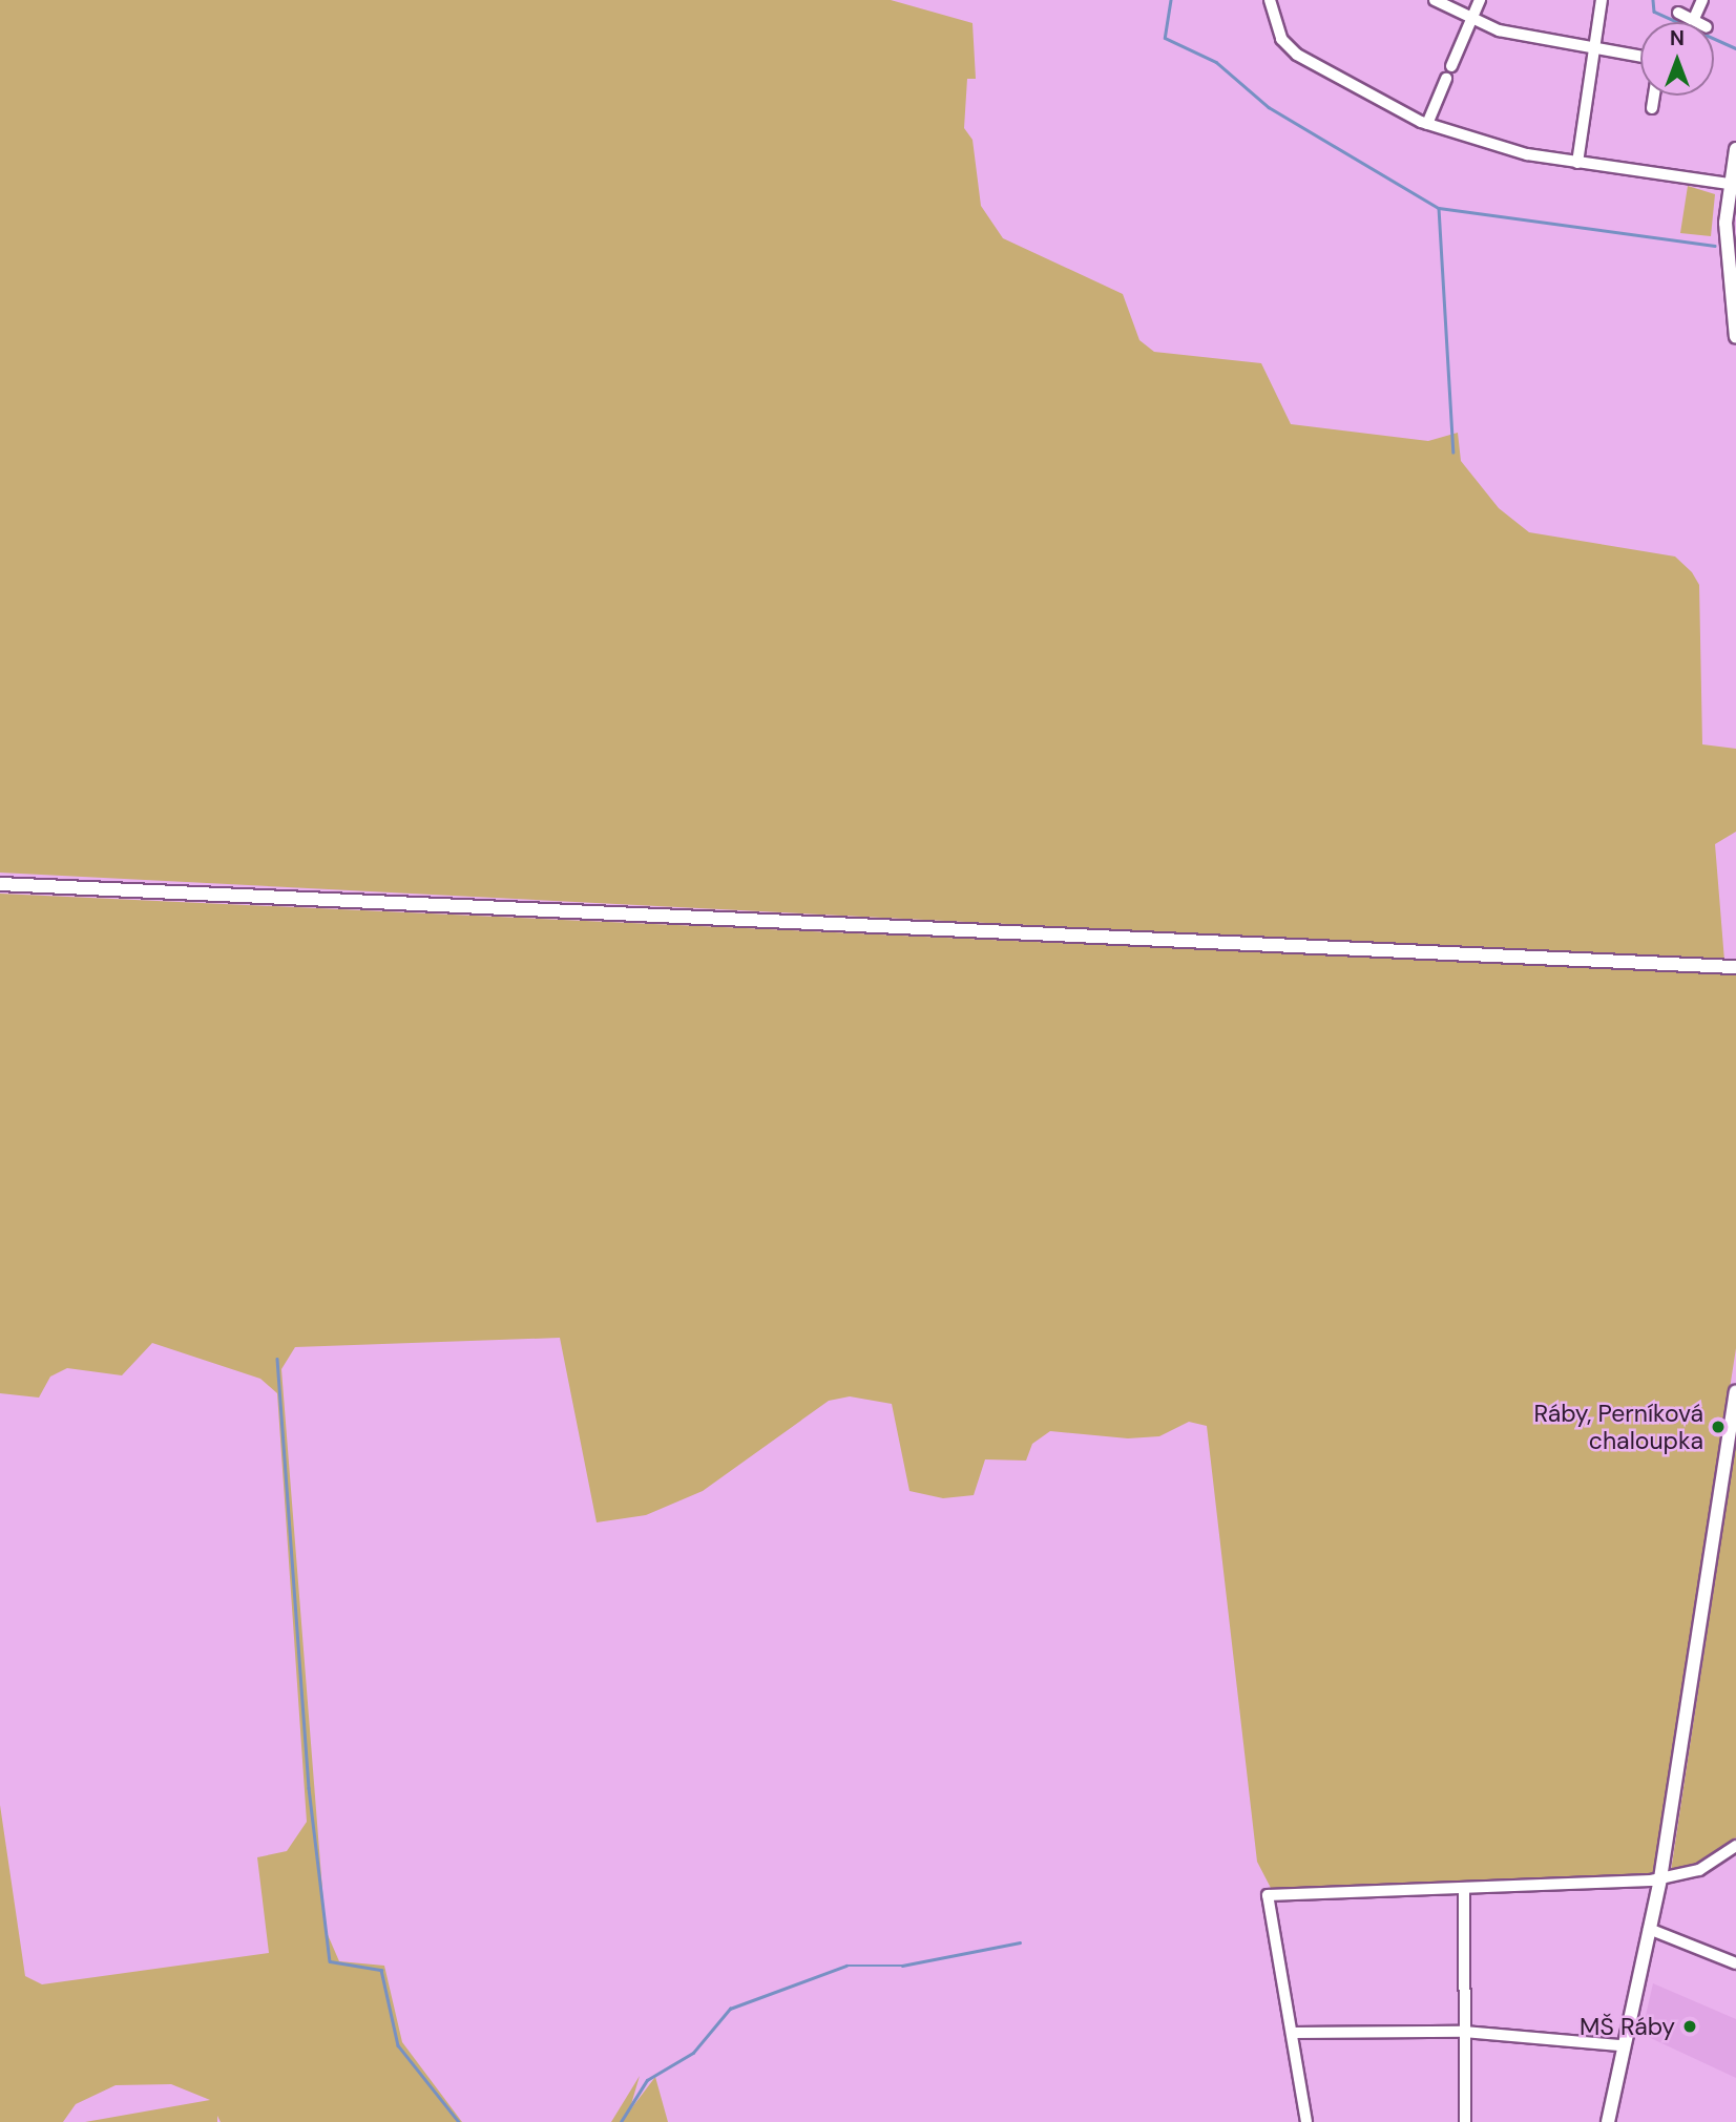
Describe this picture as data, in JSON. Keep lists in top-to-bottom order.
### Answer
{
  "places": ["Ráby, Perníková chaloupka", "MŠ Ráby"],
  "north": "top"
}
